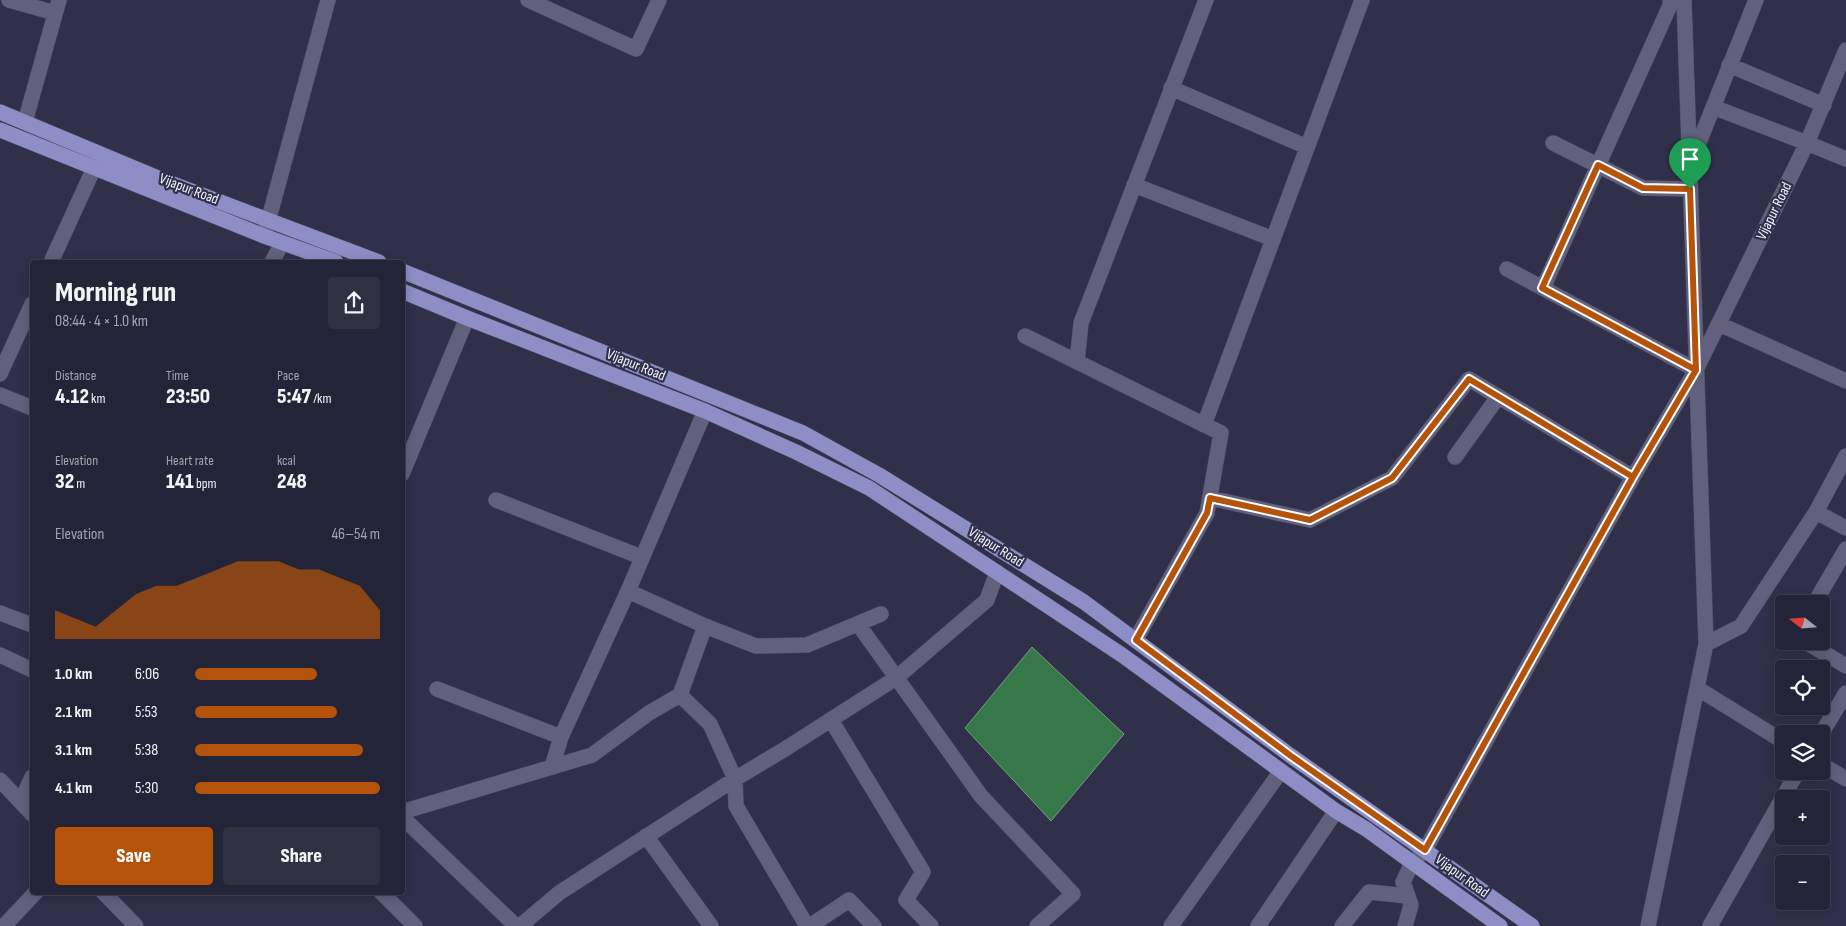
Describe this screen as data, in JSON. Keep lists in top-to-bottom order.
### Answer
{
  "streets": {
    "main road": ["Vijapur Road"]
  },
  "north": "left",
  "page": {
    "heading": ["Morning run", "08:44 · 4 × 1.0 km"],
    "stats": [
      ["Distance", "4.12 km"],
      ["Time", "23:50"],
      ["Pace", "5:47 /km"],
      ["Elevation", "32 m"],
      ["Heart rate", "141 bpm"],
      ["kcal", "248"]
    ],
    "chart": ["Elevation", "46–54 m"],
    "map_buttons": ["+", "−"],
    "list": [
      {
        "name": "1.0 km",
        "note": "6:06"
      },
      {
        "name": "2.1 km",
        "note": "5:53"
      },
      {
        "name": "3.1 km",
        "note": "5:38"
      },
      {
        "name": "4.1 km",
        "note": "5:30"
      }
    ],
    "buttons": ["Save", "Share"]
  }
}
